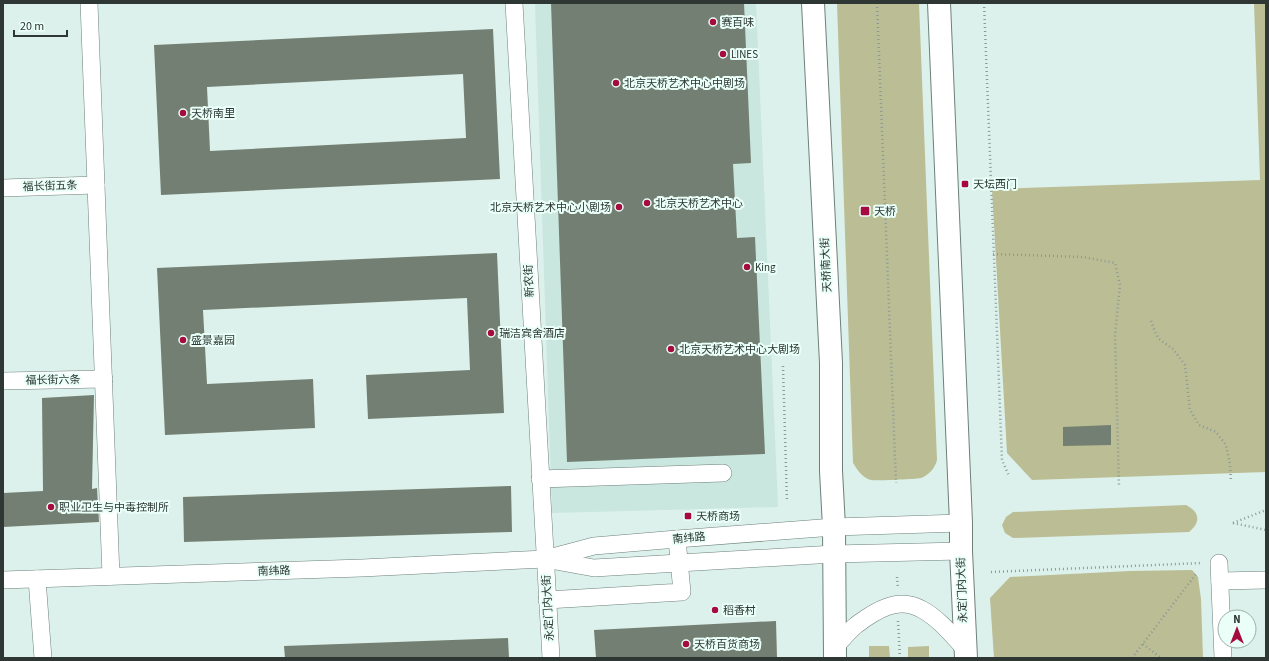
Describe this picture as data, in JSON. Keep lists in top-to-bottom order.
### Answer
{
  "streets": {
    "main road": ["天桥南大街", "永定门内大街"],
    "street": [
      "福长街五条",
      "新农街",
      "福长街六条",
      "南纬路"
    ]
  },
  "crossings": [
    ["天桥南大街", "南纬路"],
    ["新农街", "南纬路"],
    ["新农街", "永定门内大街"],
    ["南纬路", "永定门内大街"]
  ],
  "places": {
    "other": [
      "赛百味",
      "LINES",
      "北京天桥艺术中心中剧场",
      "天桥南里",
      "北京天桥艺术中心",
      "北京天桥艺术中心小剧场",
      "King",
      "瑞洁宾舍酒店",
      "盛景嘉园",
      "北京天桥艺术中心大剧场",
      "职业卫生与中毒控制所",
      "稻香村",
      "天桥百货商场"
    ],
    "transit": ["天坛西门", "天桥", "天桥商场"]
  },
  "scale_bar": "20 m",
  "north": "top"
}
